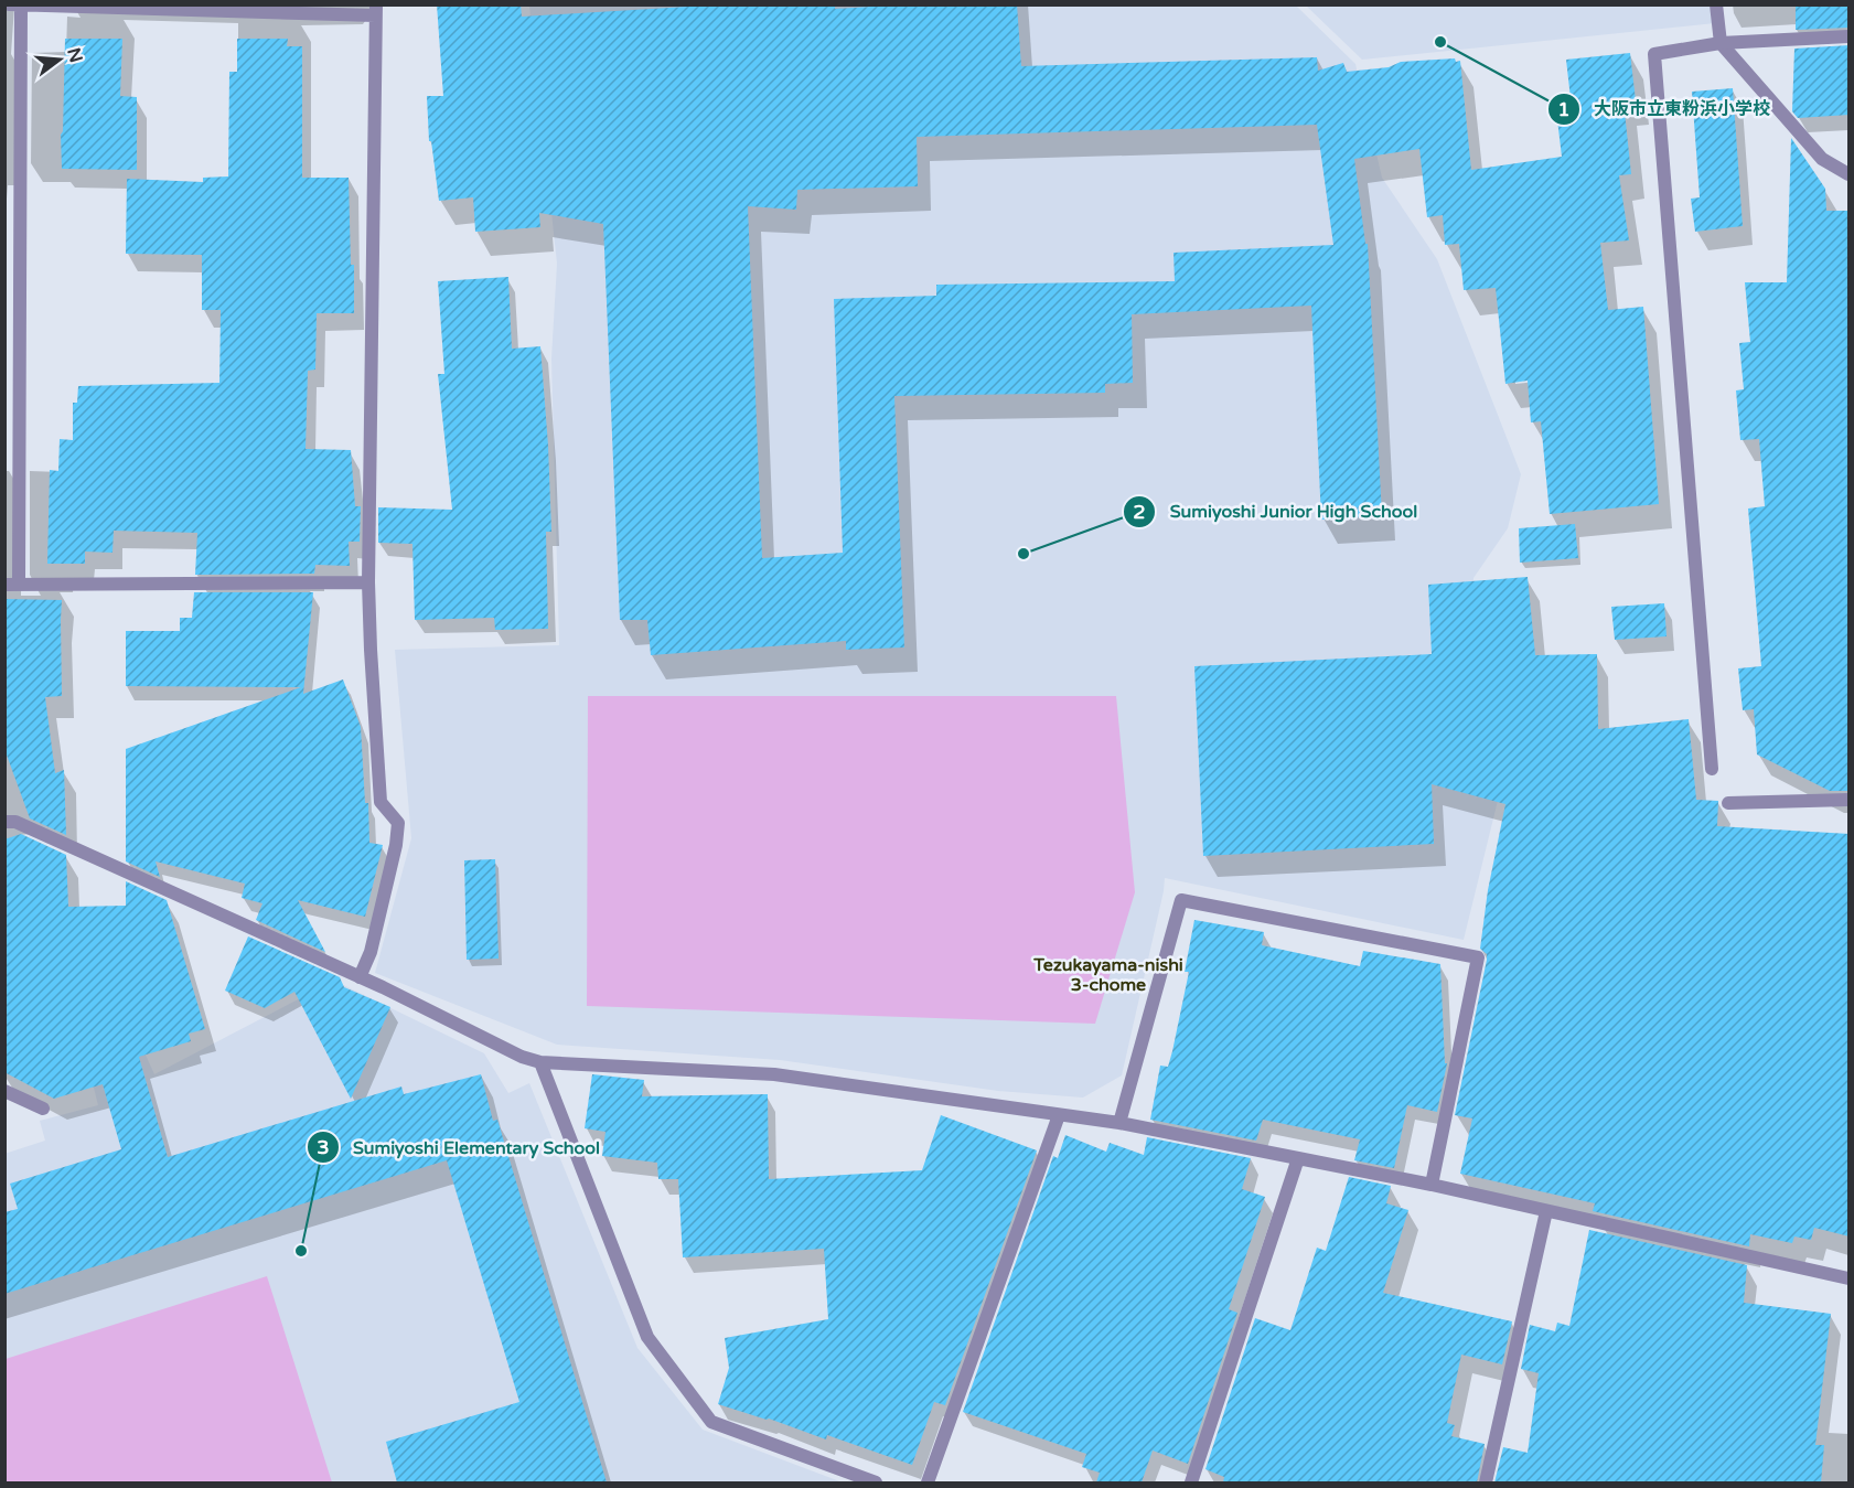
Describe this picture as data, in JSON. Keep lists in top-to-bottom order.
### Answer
{
  "districts": ["Tezukayama-nishi 3-chome"],
  "places": ["大阪市立東粉浜小学校", "Sumiyoshi Junior High School", "Sumiyoshi Elementary School"],
  "north": "right"
}
